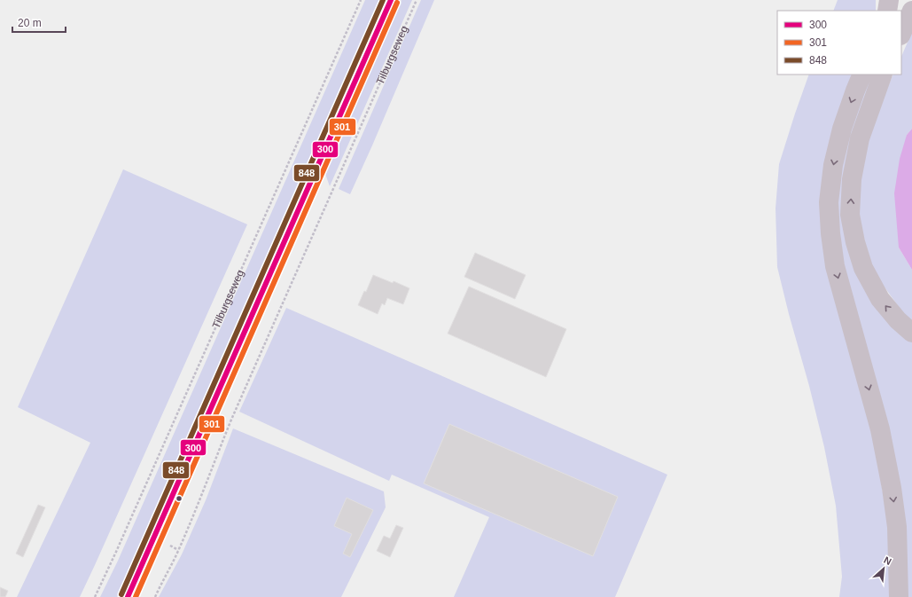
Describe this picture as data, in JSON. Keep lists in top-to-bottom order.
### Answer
{
  "streets": {
    "path": ["Tilburgseweg"]
  },
  "lines": ["transit line 300", "transit line 848", "transit line 301"],
  "legend": ["300", "301", "848"],
  "scale_bar": "20 m",
  "north": "top right"
}
